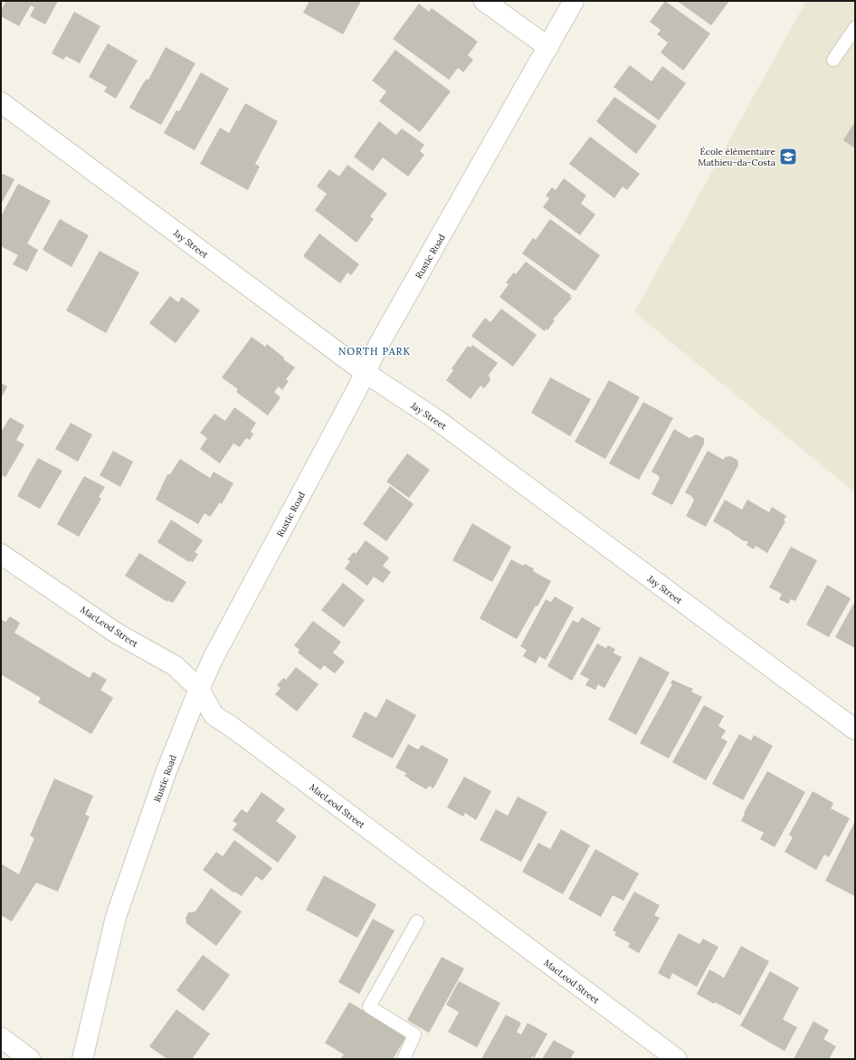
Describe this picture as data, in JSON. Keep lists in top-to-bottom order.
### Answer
{
  "streets": {
    "street": ["Jay Street", "Rustic Road", "MacLeod Street"]
  },
  "crossings": [
    ["Jay Street", "Rustic Road"],
    ["Rustic Road", "MacLeod Street"]
  ],
  "districts": ["NORTH PARK"],
  "places": {
    "school or university": ["École élémentaire Mathieu-da-Costa"]
  }
}
